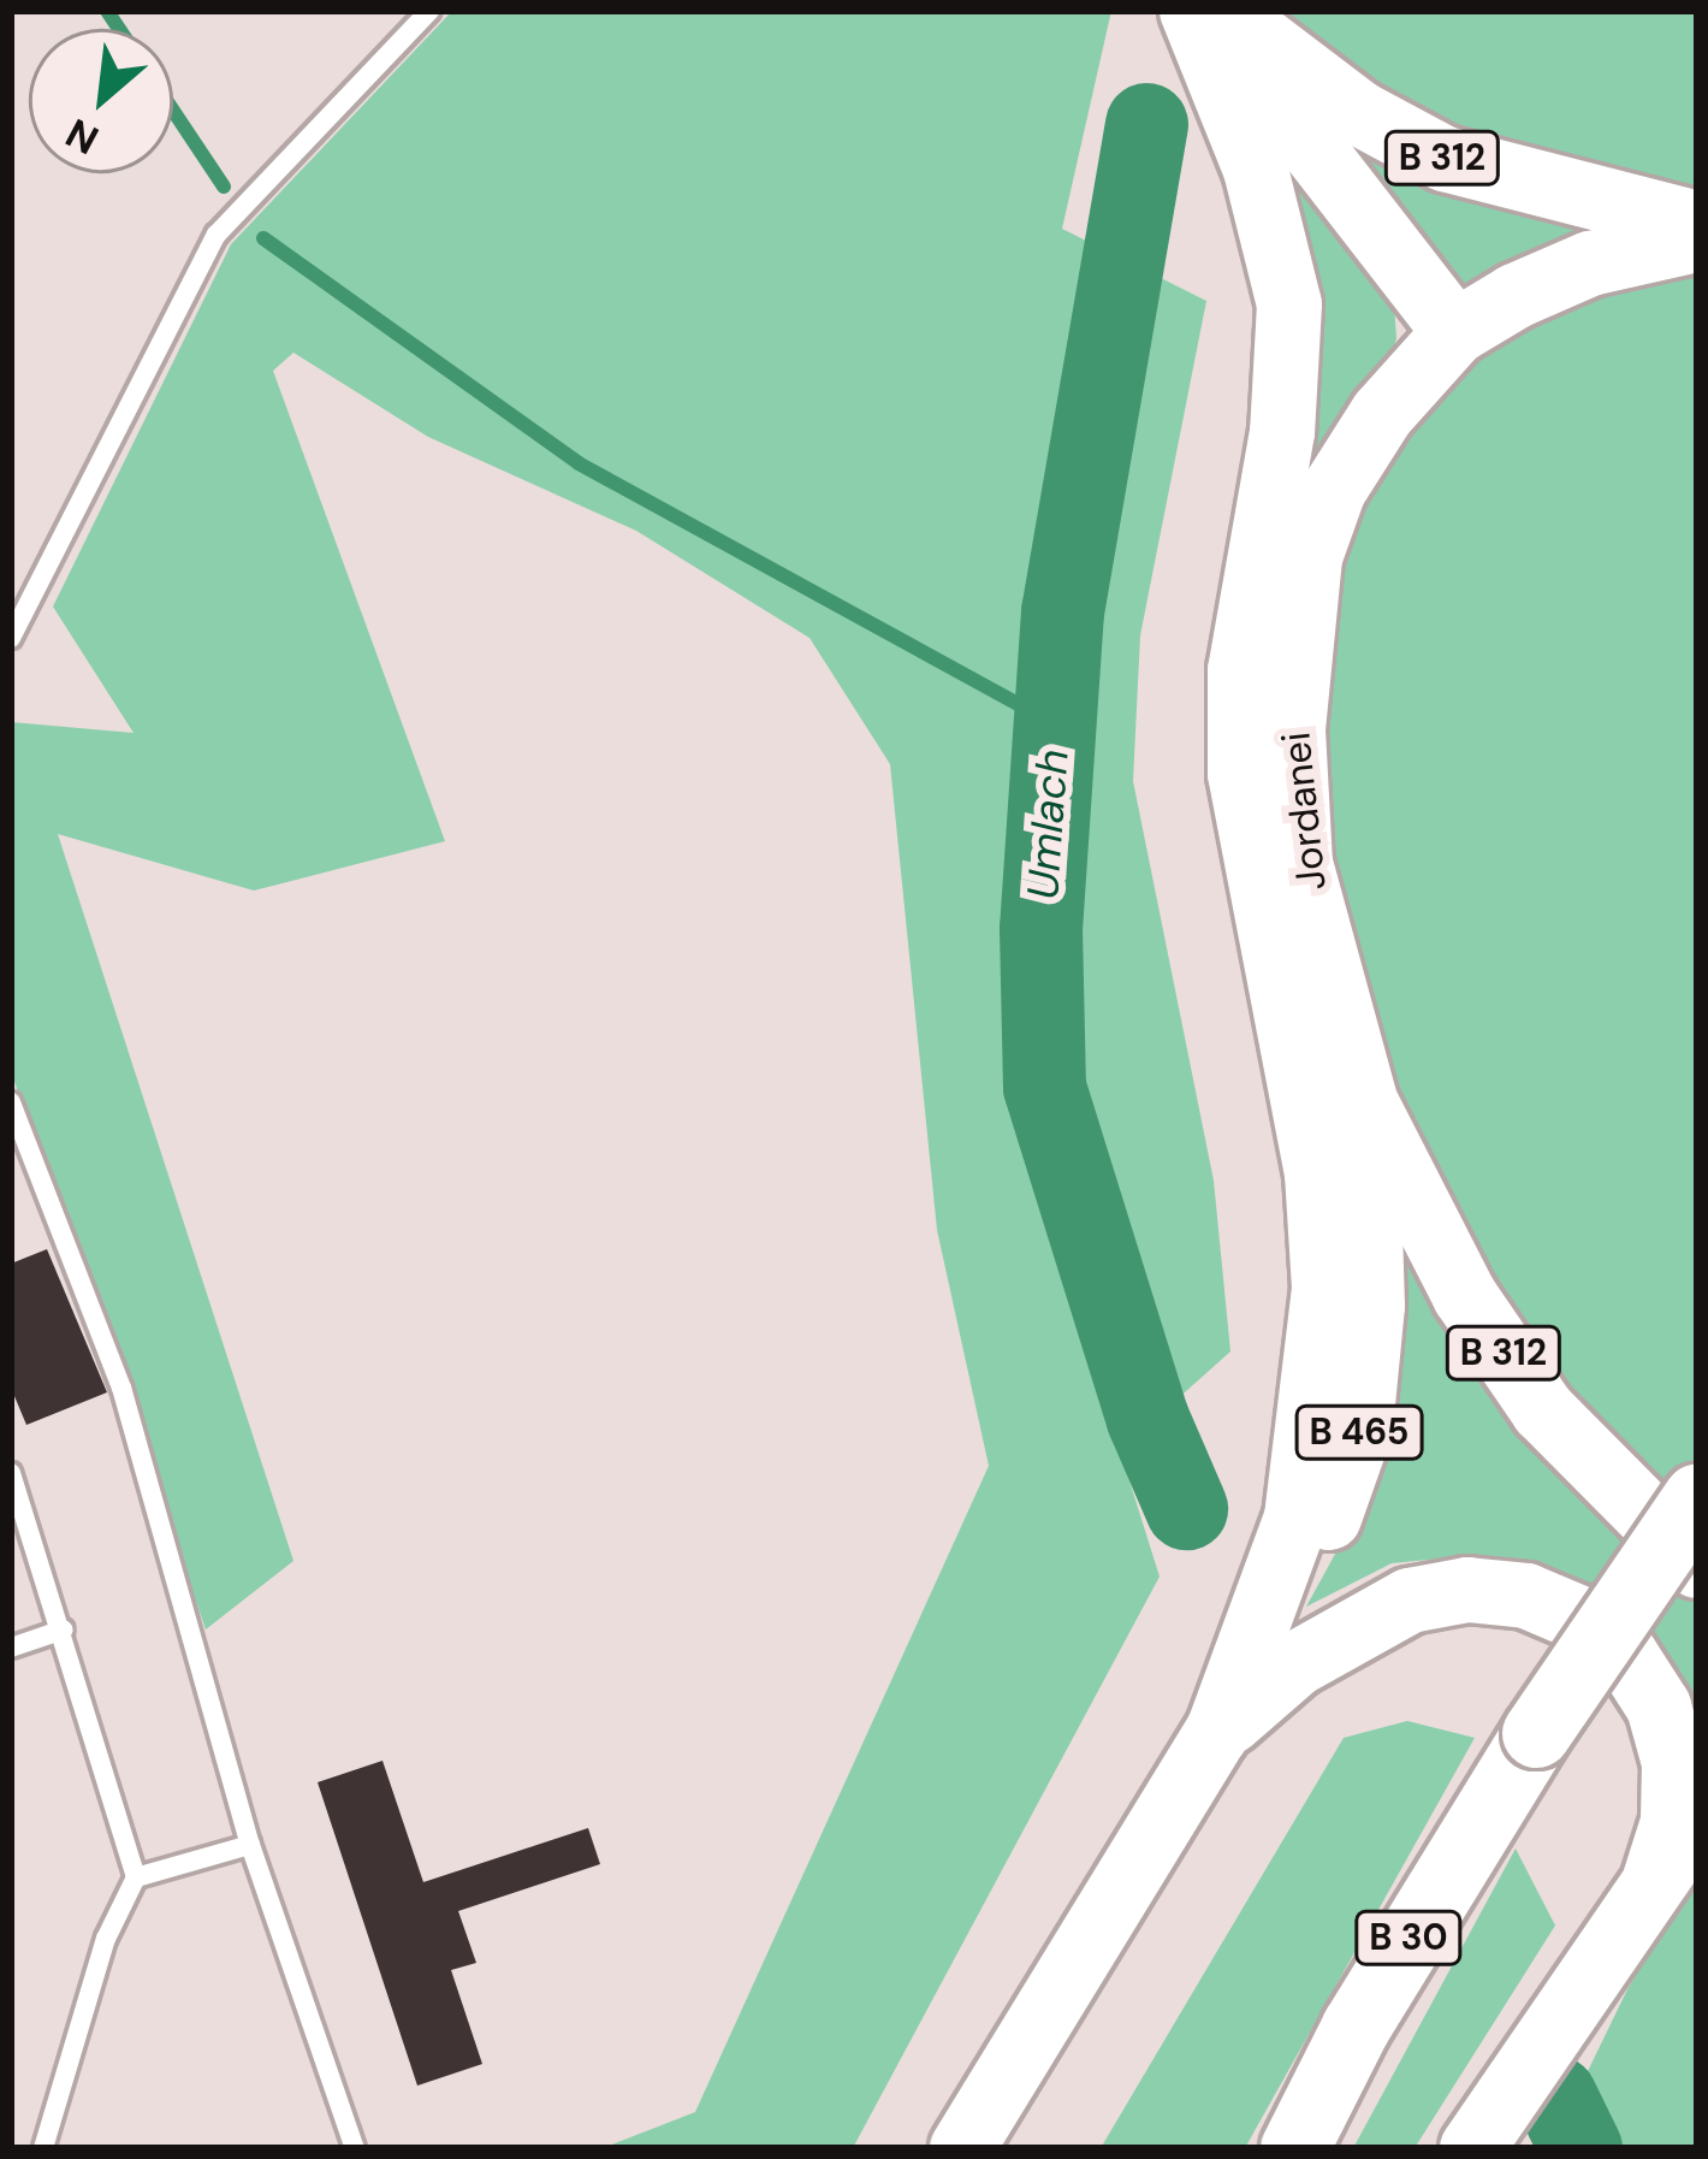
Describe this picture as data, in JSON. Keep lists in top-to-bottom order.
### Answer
{
  "streets": {
    "highway": ["B 30"],
    "main road": ["B 312", "Jordanei", "B 465"]
  },
  "crossings": [
    ["B 312", "Jordanei"],
    ["Jordanei", "B 465"]
  ],
  "water": ["Umlach"],
  "north": "bottom left"
}
